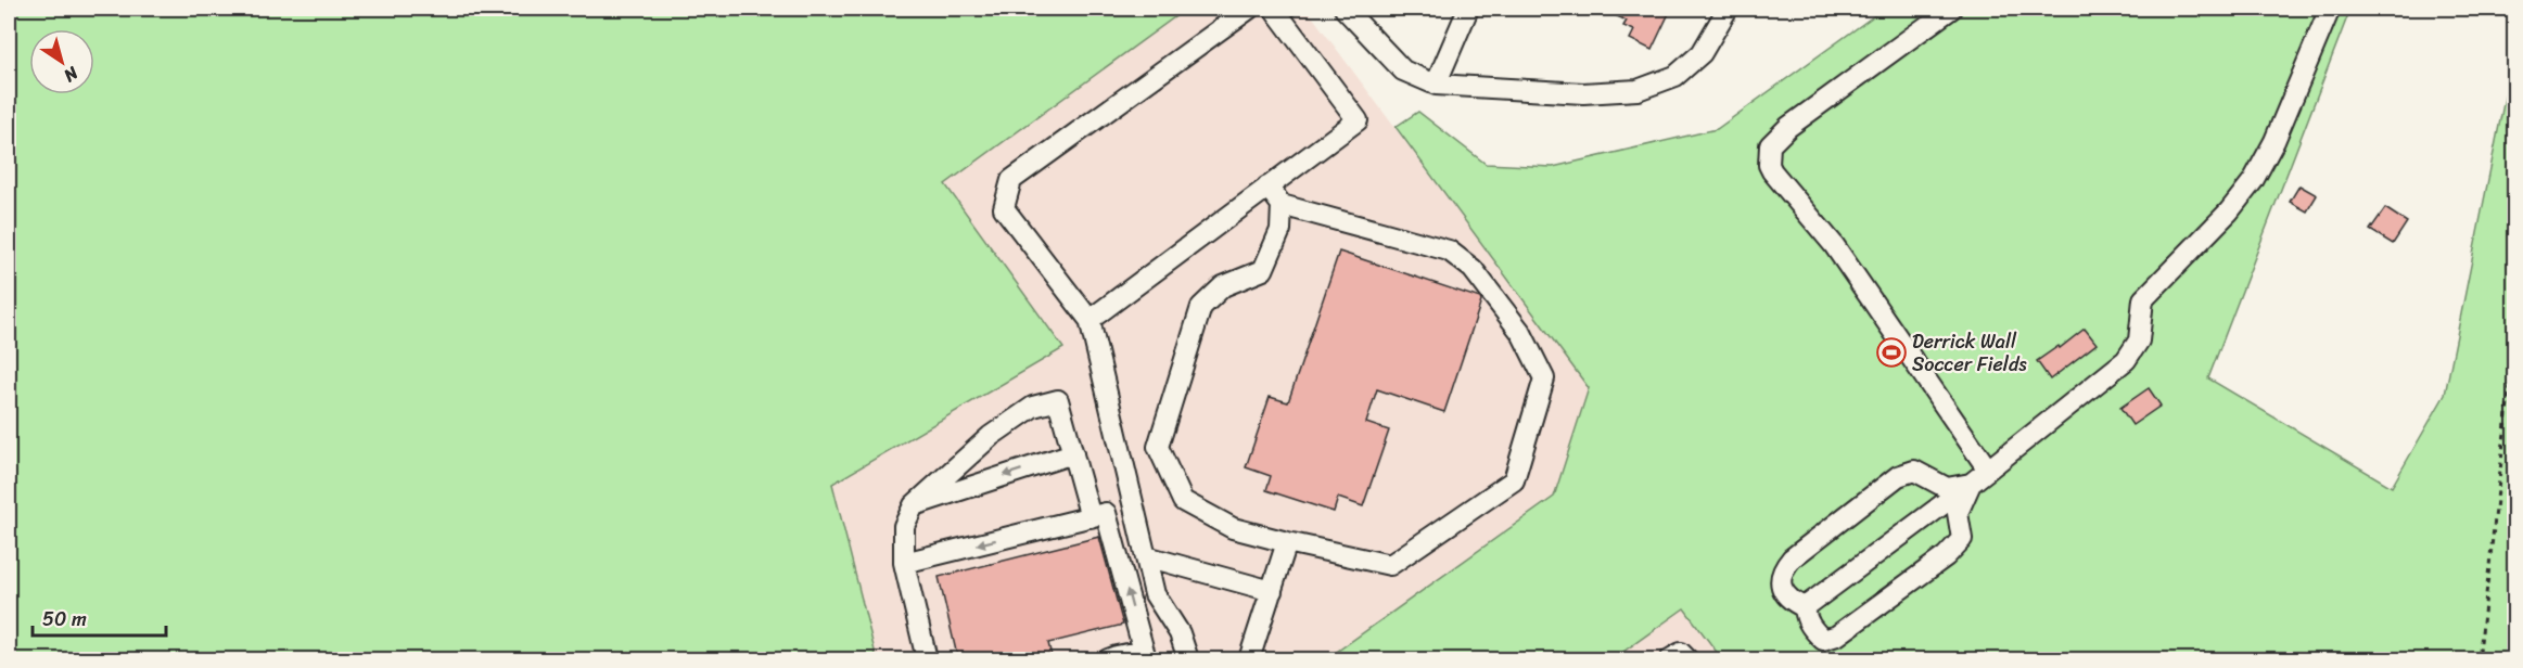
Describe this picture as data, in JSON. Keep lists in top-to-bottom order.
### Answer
{
  "places": {
    "sports": ["Derrick Wall Soccer Fields"]
  },
  "scale_bar": "50 m",
  "north": "bottom right"
}
